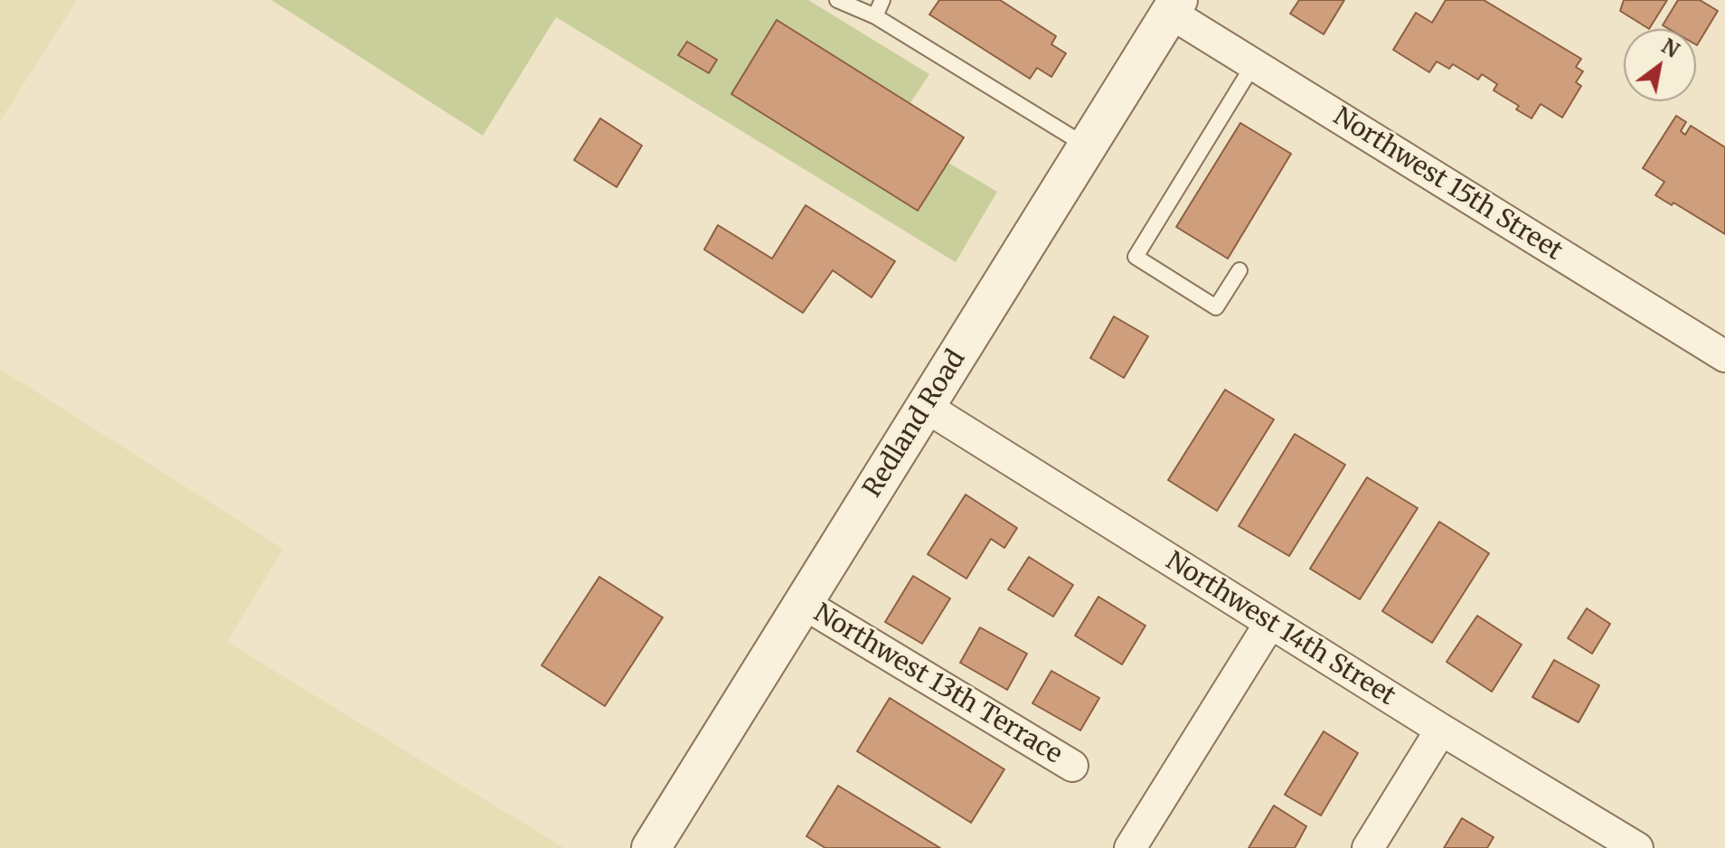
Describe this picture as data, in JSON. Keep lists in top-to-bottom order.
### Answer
{
  "streets": {
    "street": [
      "Northwest 15th Street",
      "Redland Road",
      "Northwest 14th Street",
      "Northwest 13th Terrace"
    ]
  },
  "crossings": [
    ["Northwest 15th Street", "Redland Road"],
    ["Redland Road", "Northwest 14th Street"],
    ["Redland Road", "Northwest 13th Terrace"]
  ],
  "north": "top right"
}
